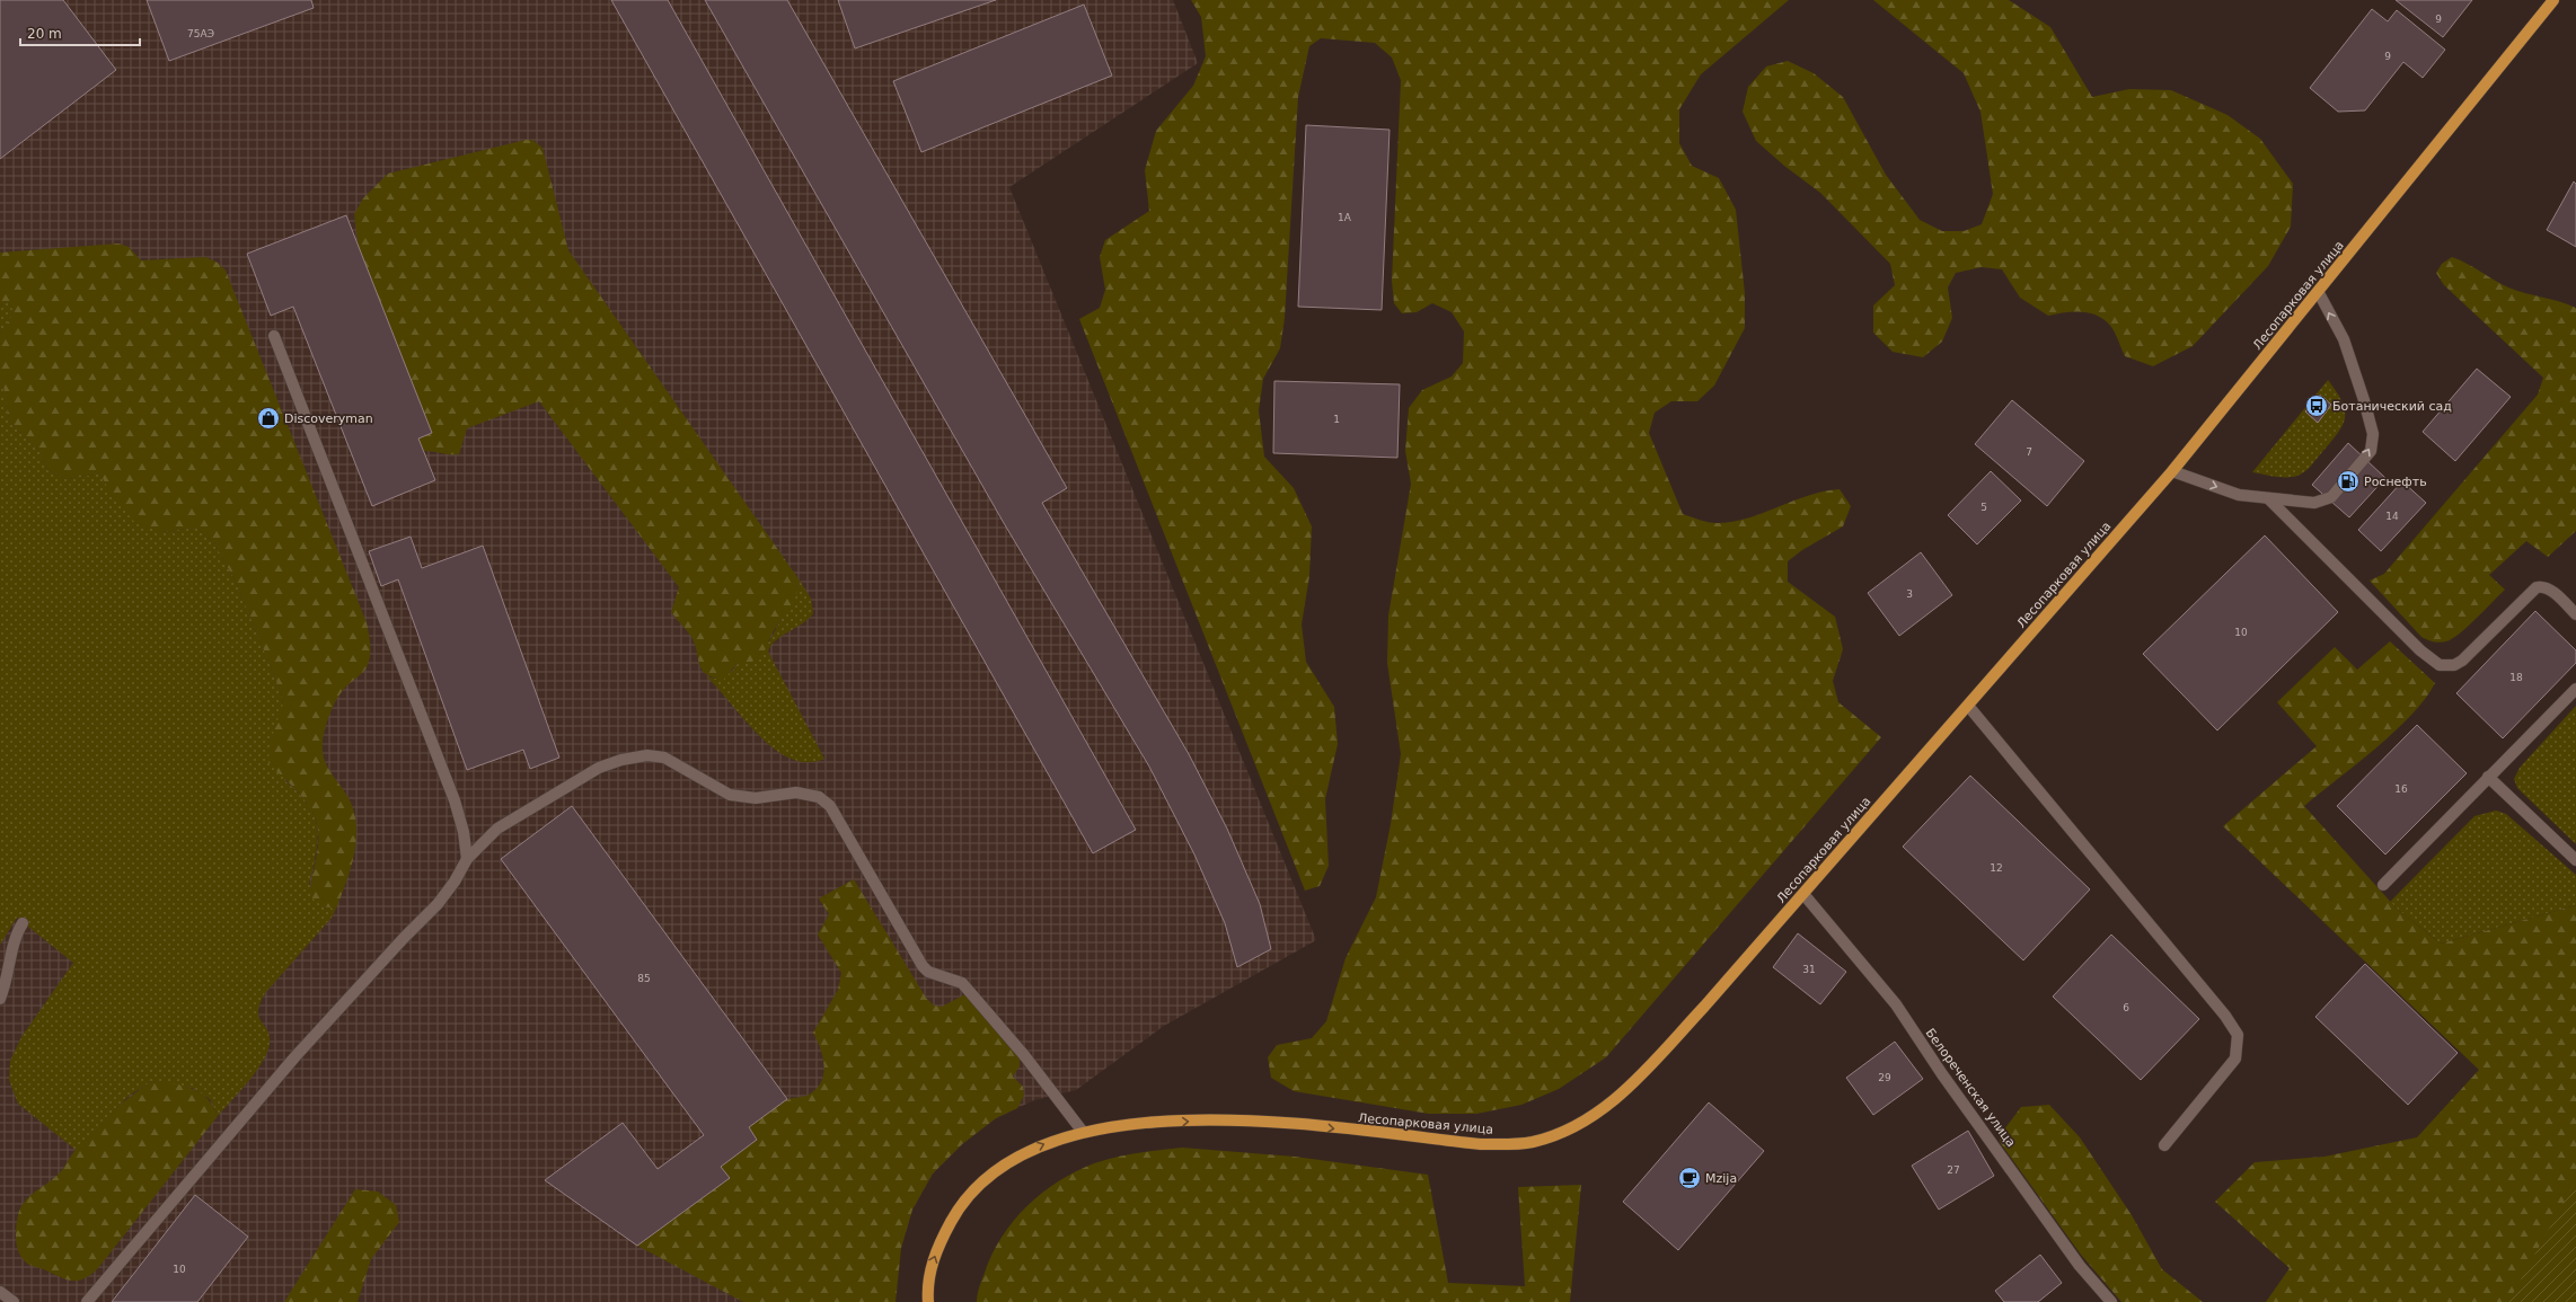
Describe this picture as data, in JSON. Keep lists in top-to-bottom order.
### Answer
{
  "streets": {
    "main road": ["Лесопарковая улица"],
    "street": ["Белореченская улица"]
  },
  "crossings": [
    ["Лесопарковая улица", "Белореченская улица"]
  ],
  "one_way": ["Лесопарковая улица"],
  "places": {
    "bus stop": ["Ботанический сад"],
    "shop": ["Discoveryman"],
    "fuel station": ["Роснефть"],
    "cafe": ["Mzija"]
  },
  "house_numbers": [
    "9",
    "75АЭ",
    "9",
    "1А",
    "1",
    "7",
    "5",
    "14",
    "3",
    "10",
    "18",
    "16",
    "12",
    "31",
    "85",
    "6",
    "29",
    "27",
    "10"
  ],
  "scale_bar": "20 m"
}
